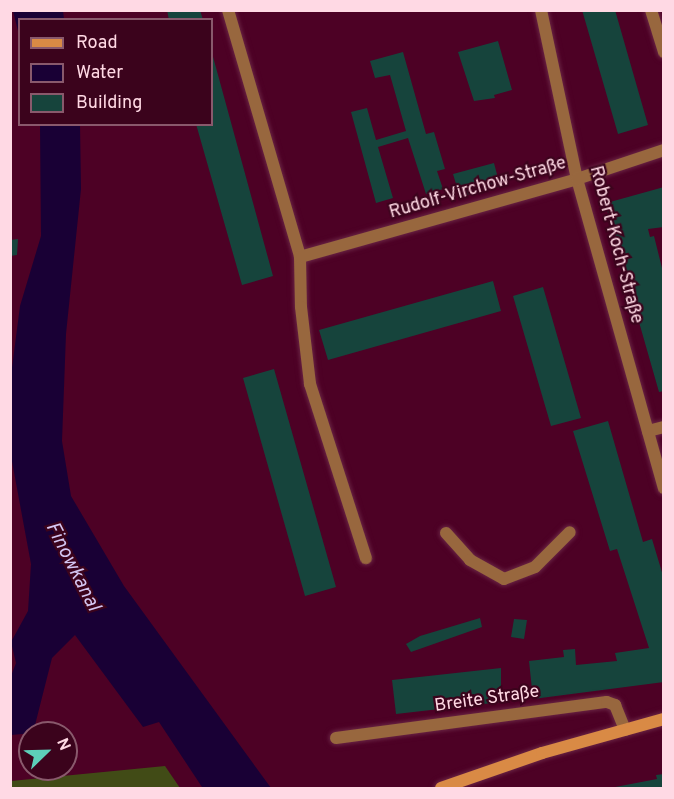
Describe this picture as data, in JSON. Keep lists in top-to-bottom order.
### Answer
{
  "streets": {
    "street": ["Rudolf-Virchow-Straße", "Robert-Koch-Straße", "Breite Straße"]
  },
  "crossings": [
    ["Rudolf-Virchow-Straße", "Robert-Koch-Straße"]
  ],
  "water": ["Finowkanal"],
  "legend": ["Road", "Water", "Building"],
  "north": "top right"
}
